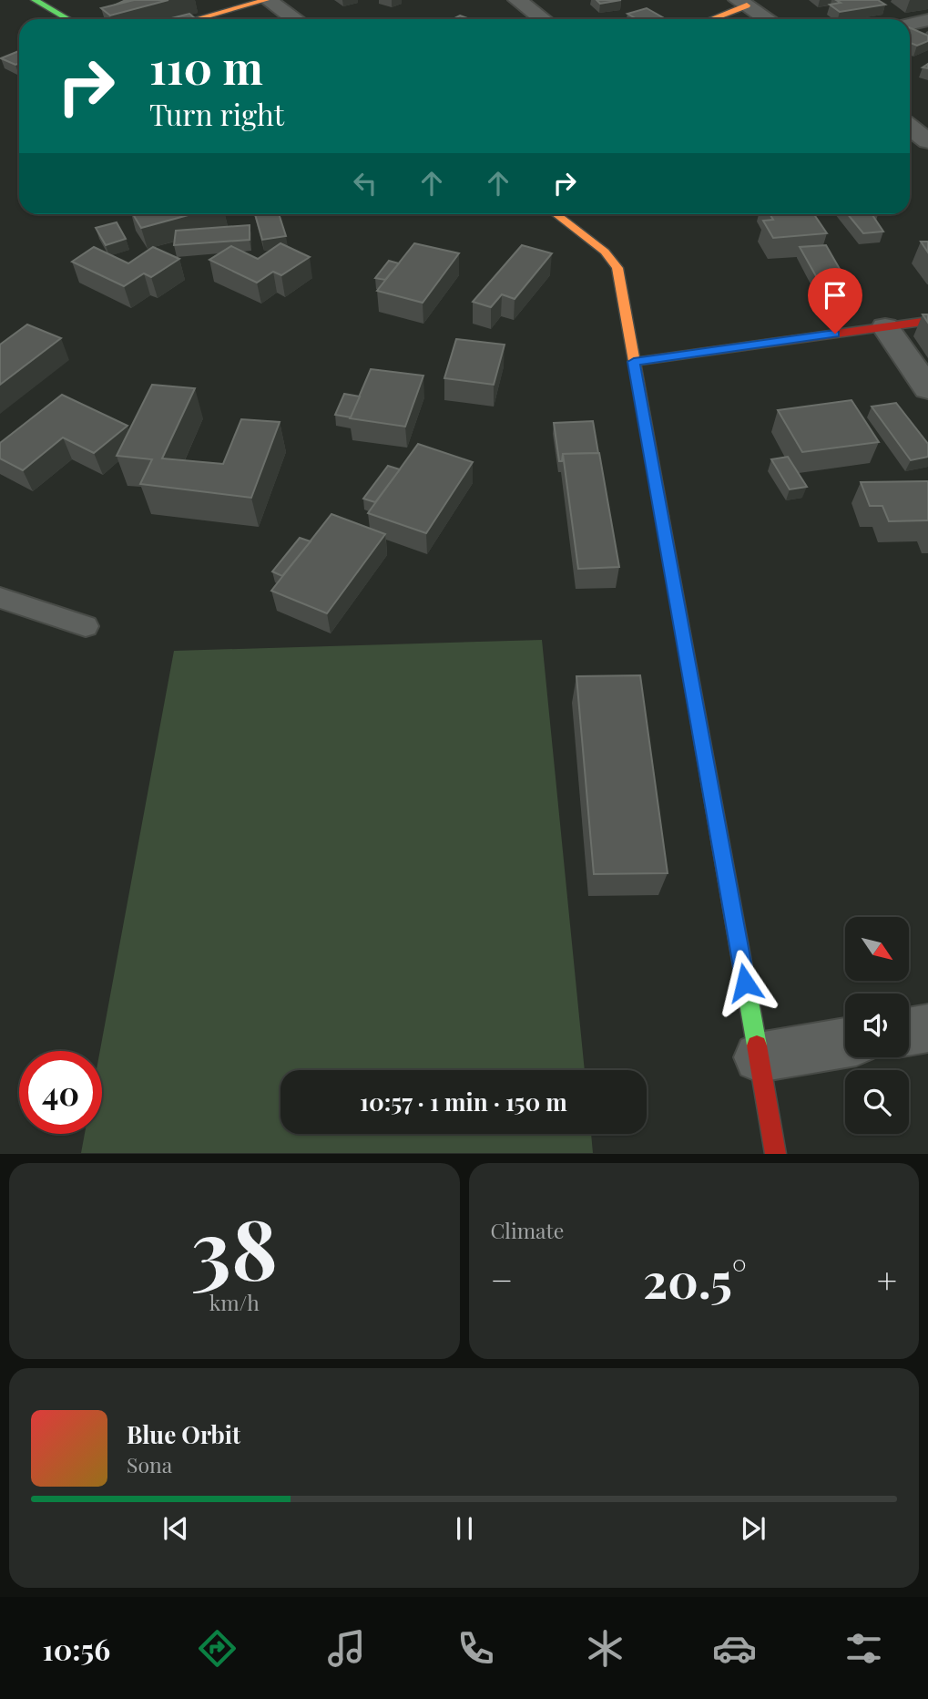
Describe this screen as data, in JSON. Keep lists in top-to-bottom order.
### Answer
{
  "north": "bottom right",
  "page": {
    "turn": ["110 m", "Turn right"],
    "limit": "40",
    "trip": "10:57 · 1 min · 150 m",
    "tile": [
      ["38", "km/h"],
      "Climate"
    ],
    "heat": ["−", "20.5°", "+"],
    "song": ["Blue Orbit", "Sona"],
    "tabs": "10:56"
  }
}
